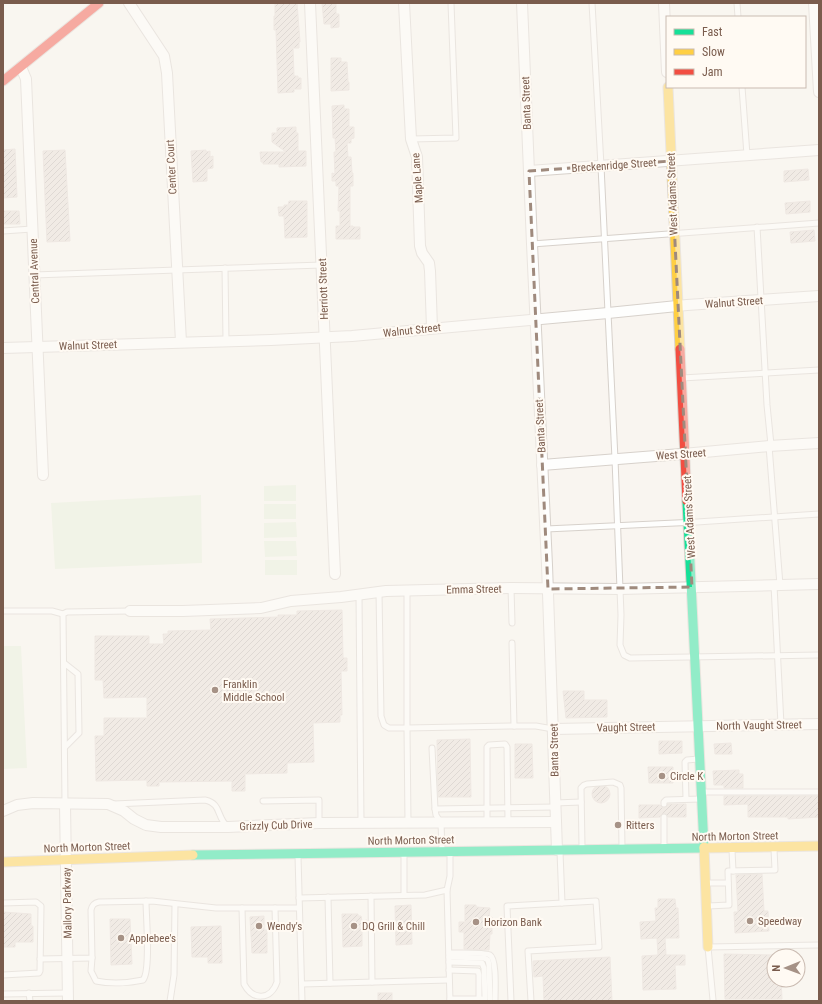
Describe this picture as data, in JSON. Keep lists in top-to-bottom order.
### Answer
{
  "streets": {
    "street": [
      "Banta Street",
      "Breckenridge Street",
      "Center Court",
      "Maple Lane",
      "West Adams Street",
      "Central Avenue",
      "Herriott Street",
      "Walnut Street",
      "West Street",
      "Emma Street",
      "North Vaught Street",
      "Vaught Street",
      "Grizzly Cub Drive",
      "North Morton Street",
      "Mallory Parkway"
    ]
  },
  "crossings": [
    ["Banta Street", "Breckenridge Street"],
    ["Banta Street", "Walnut Street"],
    ["Banta Street", "West Street"],
    ["Banta Street", "Emma Street"],
    ["Banta Street", "Vaught Street"],
    ["Banta Street", "Grizzly Cub Drive"],
    ["Banta Street", "North Morton Street"],
    ["Breckenridge Street", "West Adams Street"],
    ["Center Court", "Walnut Street"],
    ["Maple Lane", "Walnut Street"],
    ["West Adams Street", "Walnut Street"],
    ["West Adams Street", "West Street"],
    ["West Adams Street", "Emma Street"],
    ["West Adams Street", "North Vaught Street"],
    ["West Adams Street", "Vaught Street"],
    ["West Adams Street", "North Morton Street"],
    ["Central Avenue", "Walnut Street"],
    ["Herriott Street", "Walnut Street"],
    ["North Vaught Street", "Vaught Street"],
    ["Grizzly Cub Drive", "Mallory Parkway"],
    ["North Morton Street", "Mallory Parkway"]
  ],
  "places": [
    "Franklin Middle School",
    "Circle K",
    "Ritters",
    "Speedway",
    "Horizon Bank",
    "Wendy's",
    "DQ Grill & Chill",
    "Applebee's"
  ],
  "legend": ["Fast", "Slow", "Jam"],
  "north": "left"
}
